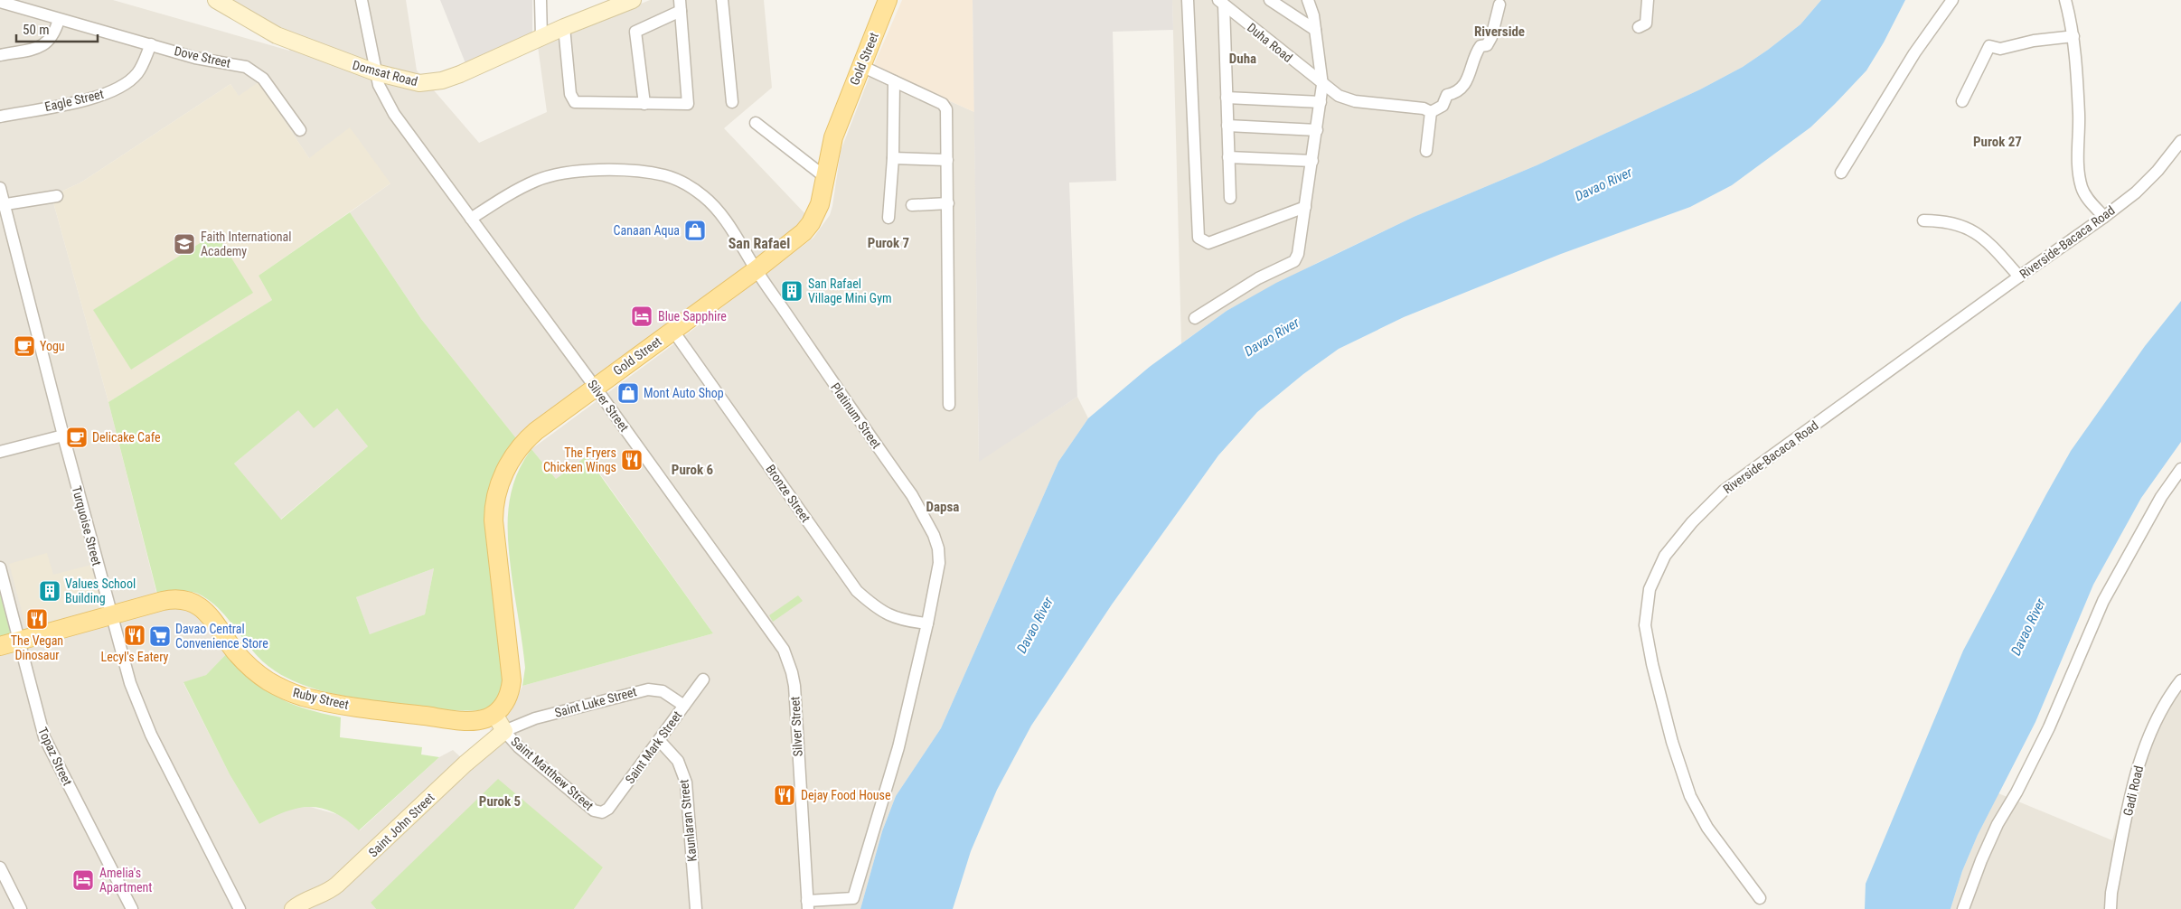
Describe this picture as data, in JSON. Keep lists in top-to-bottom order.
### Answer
{
  "streets": {
    "main road": ["Gold Street", "Ruby Street"],
    "street": [
      "Duha Road",
      "Dove Street",
      "Domsat Road",
      "Eagle Street",
      "Riverside-Bacaca Road",
      "Silver Street",
      "Platinum Street",
      "Bronze Street",
      "Turquoise Street",
      "Saint Luke Street",
      "Saint Mark Street",
      "Topaz Street",
      "Saint Matthew Street",
      "Gadi Road",
      "Kaunlaran Street",
      "Saint John Street"
    ]
  },
  "crossings": [
    ["Dove Street", "Eagle Street"],
    ["Gold Street", "Silver Street"],
    ["Gold Street", "Platinum Street"],
    ["Gold Street", "Bronze Street"],
    ["Gold Street", "Ruby Street"],
    ["Domsat Road", "Silver Street"],
    ["Silver Street", "Platinum Street"],
    ["Platinum Street", "Bronze Street"],
    ["Turquoise Street", "Ruby Street"],
    ["Ruby Street", "Topaz Street"],
    ["Saint Luke Street", "Saint Mark Street"],
    ["Saint Luke Street", "Saint Matthew Street"],
    ["Saint Luke Street", "Saint John Street"],
    ["Saint Mark Street", "Saint Matthew Street"],
    ["Saint Mark Street", "Kaunlaran Street"],
    ["Saint Matthew Street", "Saint John Street"]
  ],
  "districts": [
    "Riverside",
    "Duha",
    "Purok 27",
    "San Rafael",
    "Purok 7",
    "Purok 6",
    "Dapsa",
    "Purok 5"
  ],
  "water": ["Davao River"],
  "places": {
    "shop": ["Canaan Aqua", "Mont Auto Shop"],
    "school or university": ["Faith International Academy"],
    "building": ["San Rafael Village Mini Gym", "Values School Building"],
    "hotel": ["Blue Sapphire", "Amelia's Apartment"],
    "cafe": ["Yogu", "Delicake Cafe"],
    "restaurant": [
      "The Fryers Chicken Wings",
      "The Vegan Dinosaur",
      "Lecyl's Eatery",
      "Dejay Food House"
    ],
    "supermarket": ["Davao Central Convenience Store"]
  },
  "scale_bar": "50 m"
}
